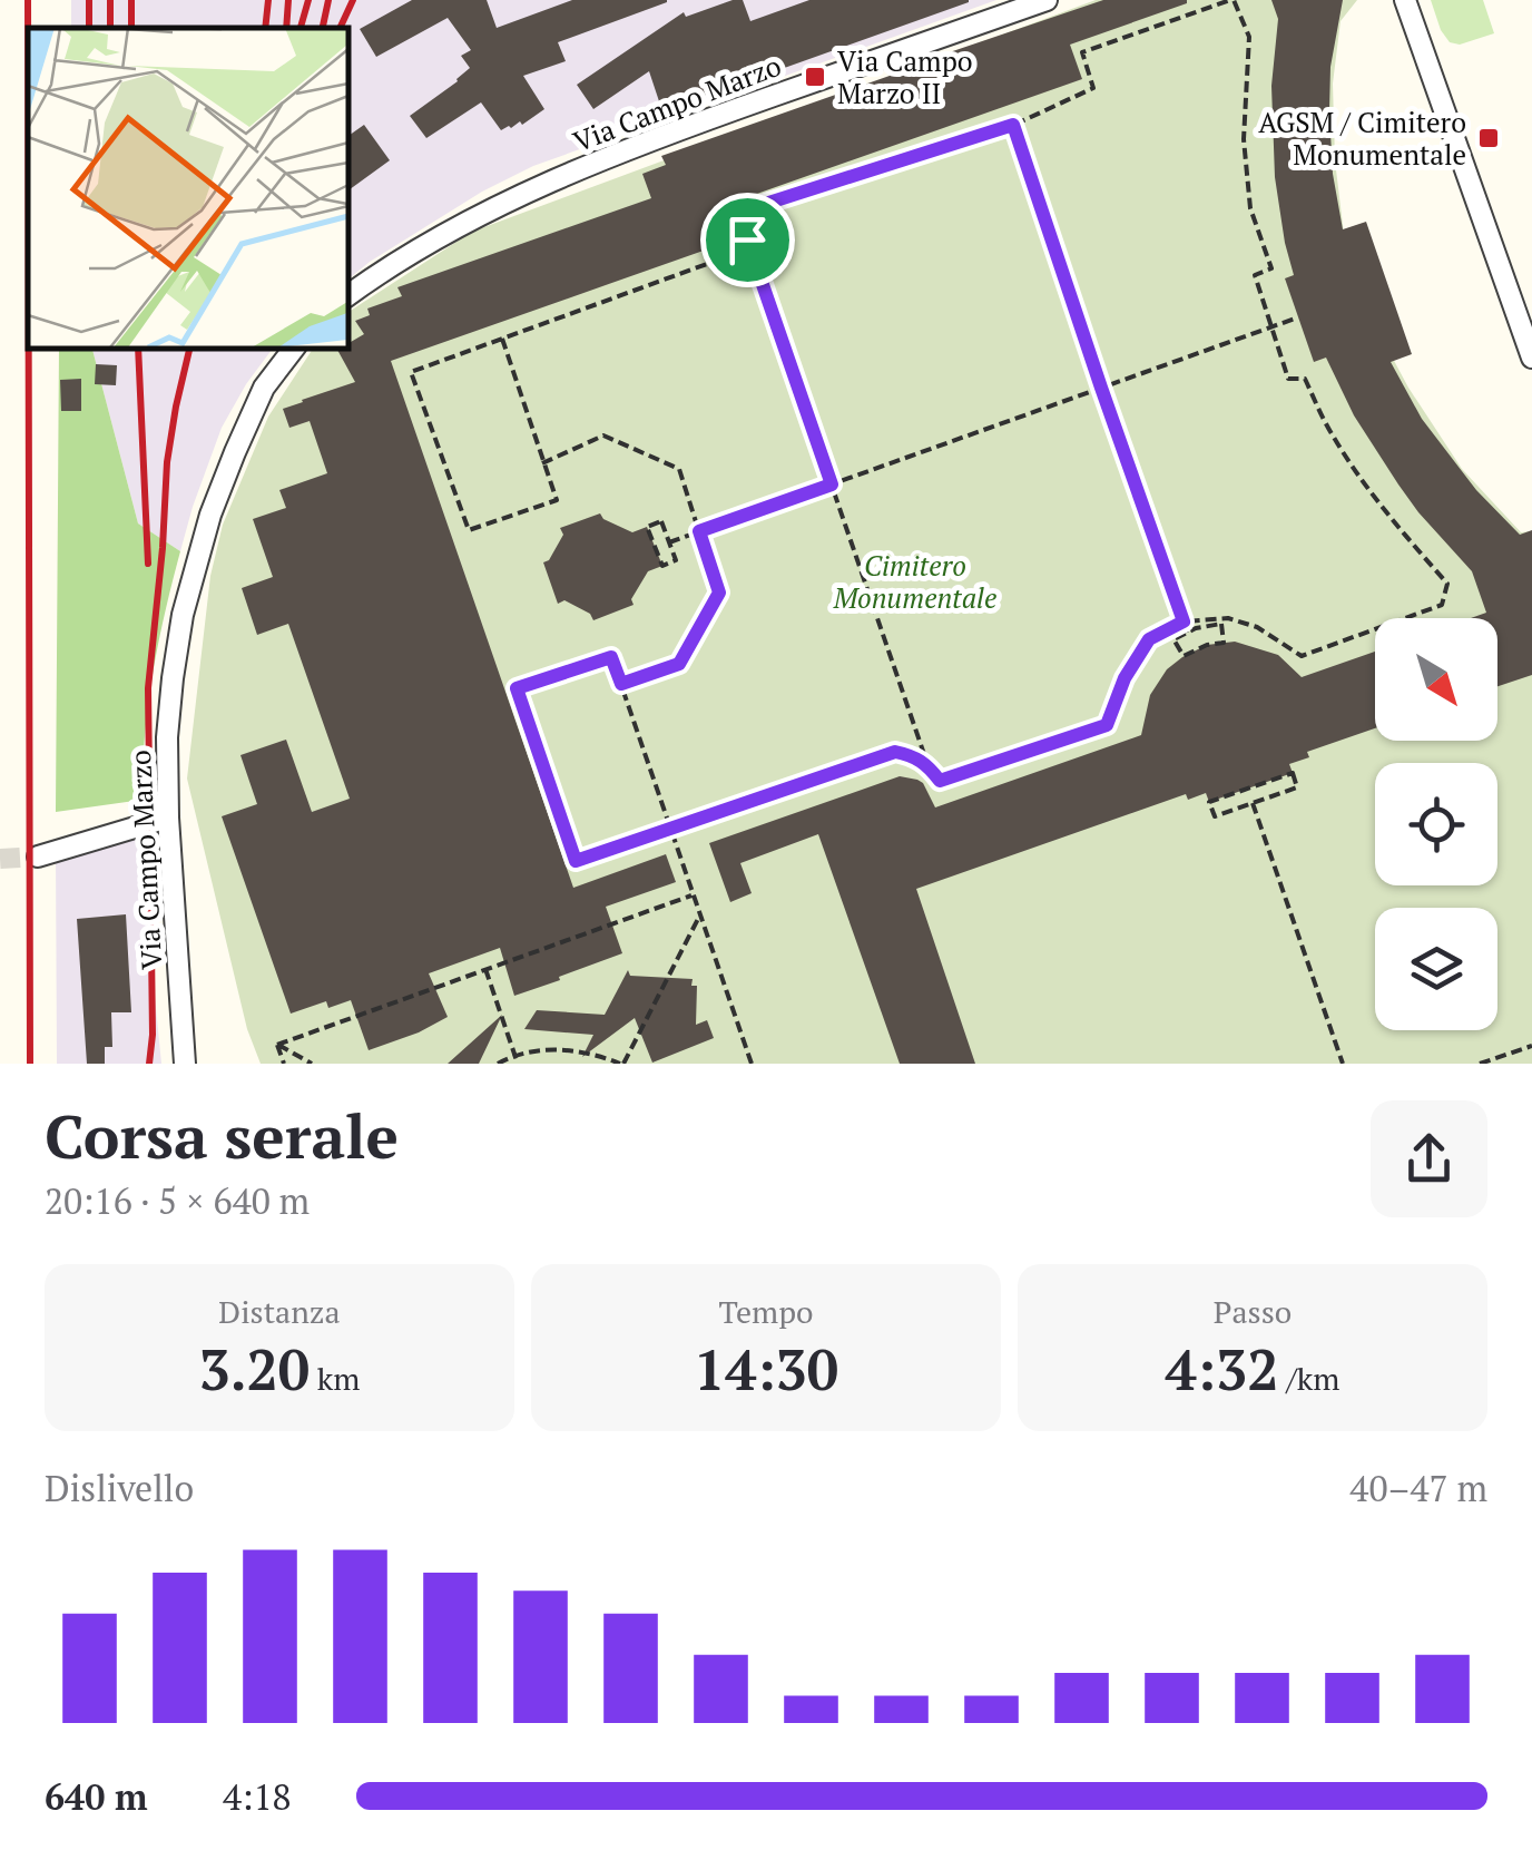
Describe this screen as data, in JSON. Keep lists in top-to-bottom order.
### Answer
{
  "streets": {
    "street": ["Via Campo Marzo"]
  },
  "parks": ["Cimitero Monumentale"],
  "places": {
    "transit": ["Via Campo Marzo II", "AGSM / Cimitero Monumentale"]
  },
  "north": "bottom right",
  "page": {
    "heading": ["Corsa serale", "20:16 · 5 × 640 m"],
    "stats": [
      ["Distanza", "3.20 km"],
      ["Tempo", "14:30"],
      ["Passo", "4:32 /km"]
    ],
    "chart": ["Dislivello", "40–47 m"],
    "list": [
      {
        "name": "640 m",
        "note": "4:18"
      }
    ]
  }
}
